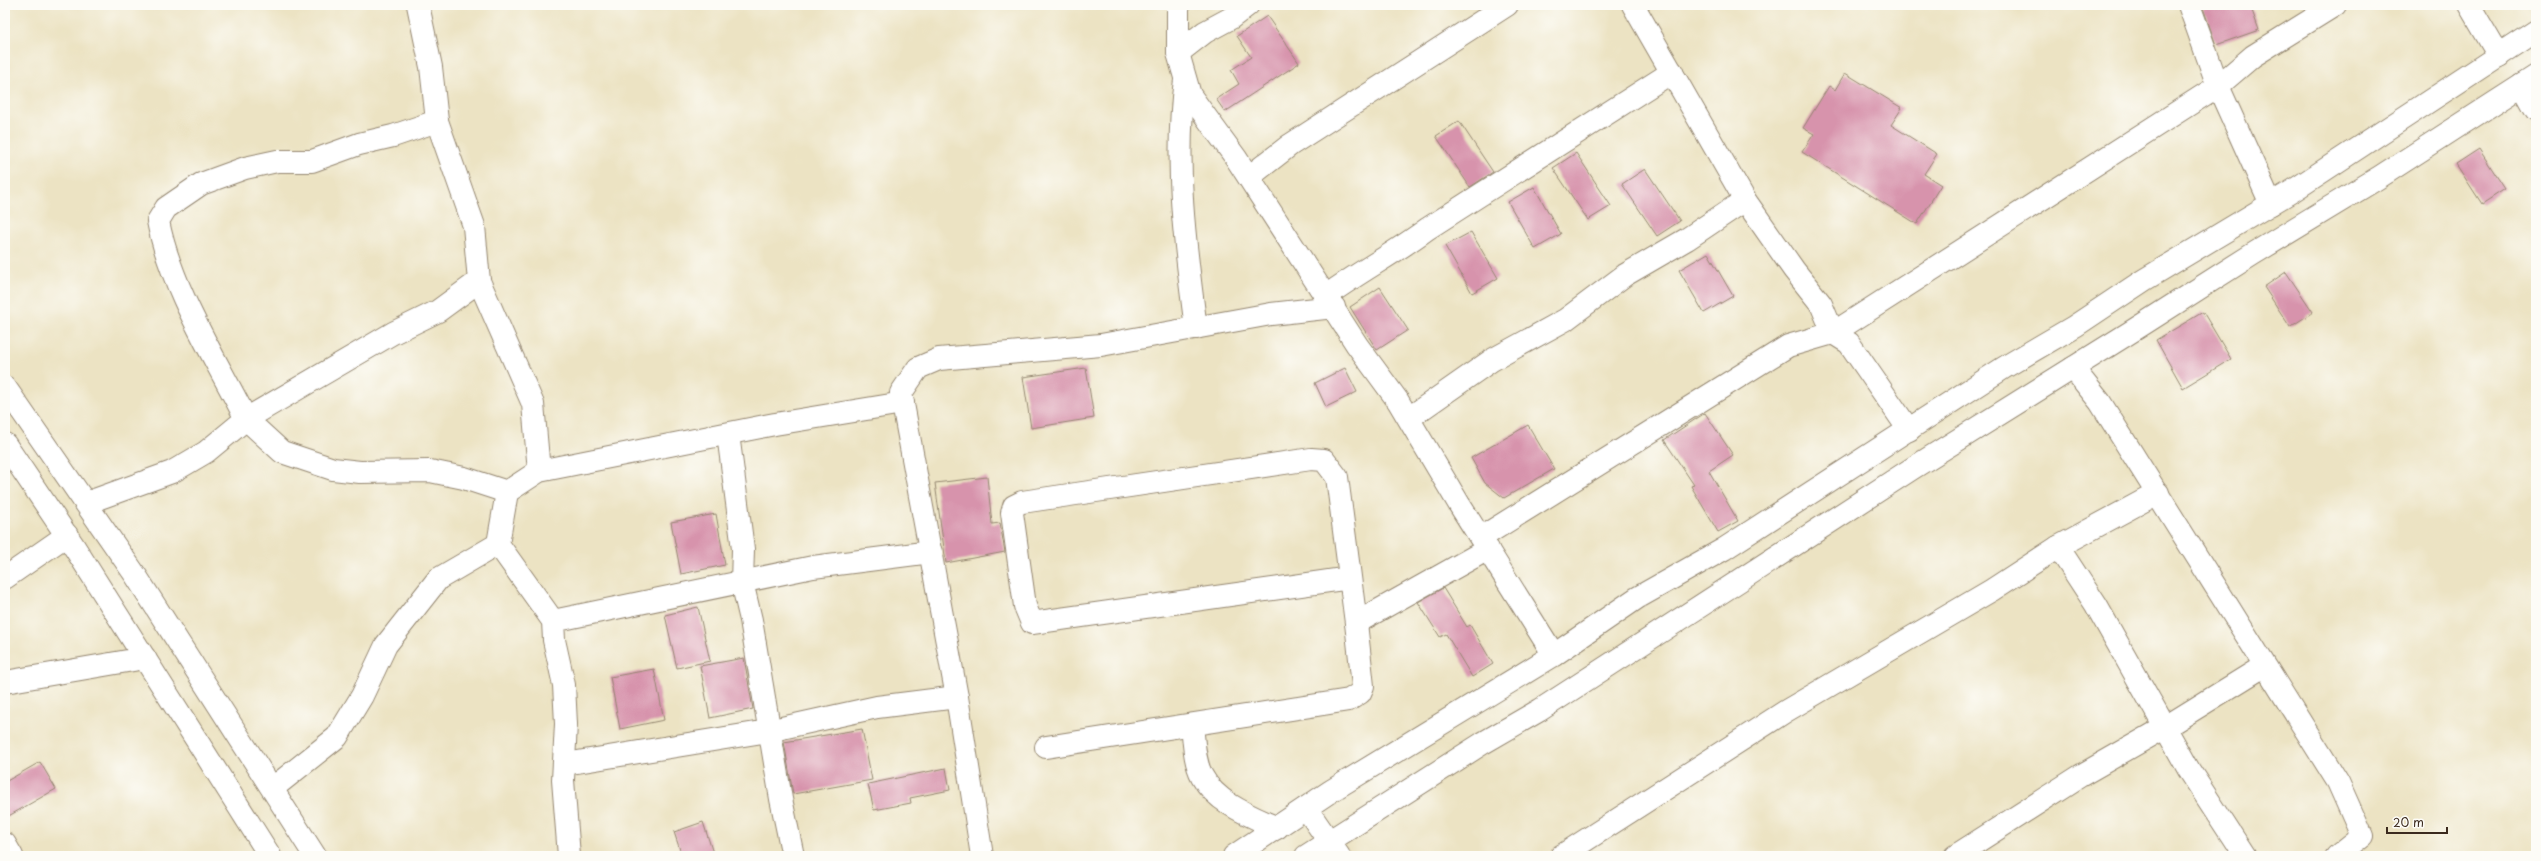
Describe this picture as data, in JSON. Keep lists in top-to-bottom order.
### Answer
{
  "scale_bar": "20 m"
}
